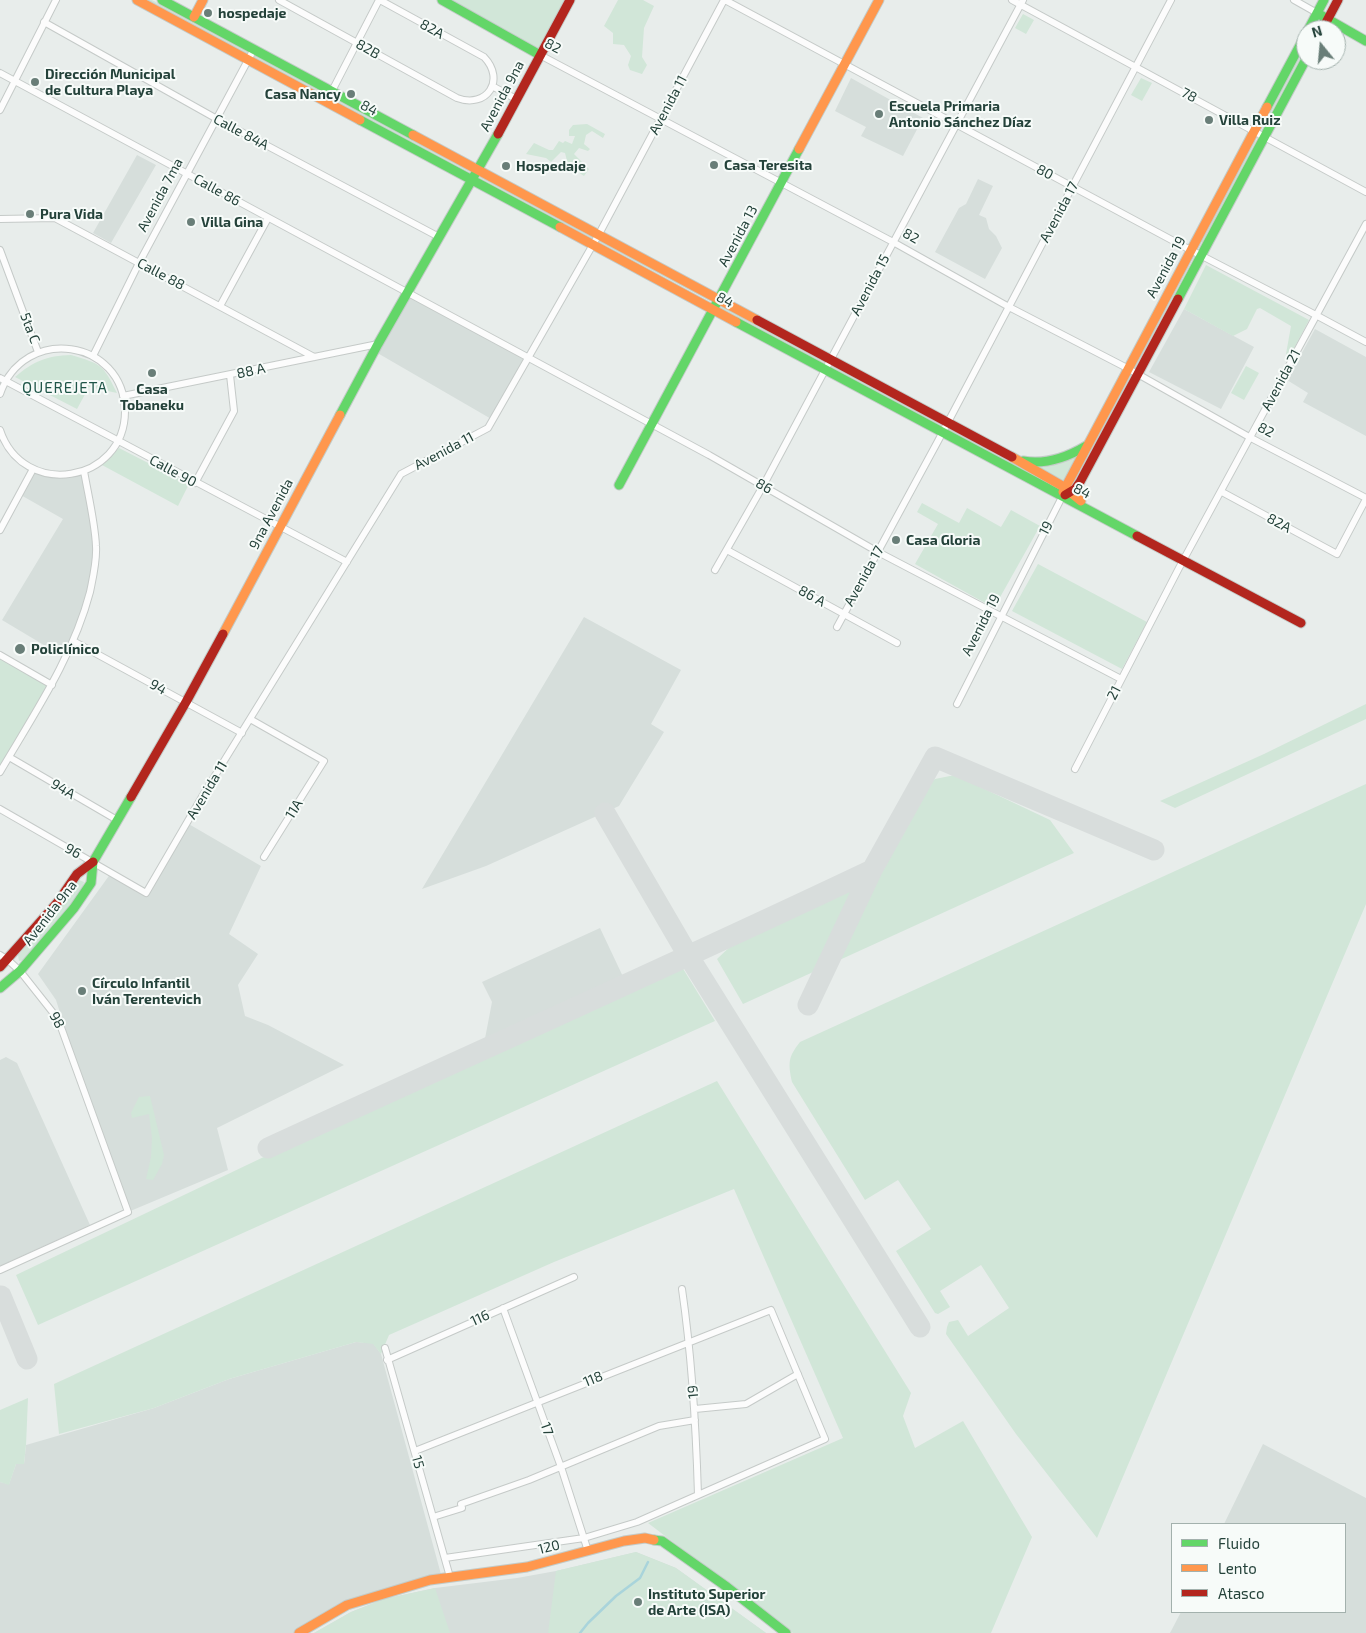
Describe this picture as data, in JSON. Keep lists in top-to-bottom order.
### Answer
{
  "streets": {
    "main road": [
      "82",
      "Avenida 9na",
      "84",
      "Avenida 13",
      "Avenida 19",
      "9na Avenida",
      "120"
    ],
    "street": [
      "82A",
      "82B",
      "78",
      "Avenida 11",
      "Calle 84A",
      "80",
      "Calle 86",
      "Avenida 7ma",
      "Avenida 17",
      "Calle 88",
      "Avenida 15",
      "5ta C",
      "88 A",
      "Avenida 21",
      "Calle 90",
      "86",
      "19",
      "86 A",
      "94",
      "21",
      "94A",
      "11A",
      "96",
      "98",
      "116",
      "118",
      "17",
      "15"
    ]
  },
  "crossings": [
    ["82A", "82"],
    ["82A", "82B"],
    ["82A", "Avenida 21"],
    ["82", "Avenida 9na"],
    ["82", "Avenida 11"],
    ["82", "Avenida 17"],
    ["82", "Avenida 13"],
    ["82", "Avenida 19"],
    ["82", "Avenida 15"],
    ["82", "Avenida 21"],
    ["78", "Avenida 17"],
    ["78", "Avenida 19"],
    ["78", "Avenida 15"],
    ["Avenida 9na", "84"],
    ["Avenida 9na", "9na Avenida"],
    ["Avenida 9na", "96"],
    ["Avenida 9na", "98"],
    ["Avenida 11", "84"],
    ["Avenida 11", "80"],
    ["Avenida 11", "Calle 90"],
    ["Avenida 11", "86"],
    ["Avenida 11", "94"],
    ["Avenida 11", "11A"],
    ["Avenida 11", "96"],
    ["84", "Avenida 7ma"],
    ["84", "Avenida 17"],
    ["84", "Avenida 13"],
    ["84", "Avenida 19"],
    ["84", "Avenida 15"],
    ["84", "Avenida 21"],
    ["84", "9na Avenida"],
    ["84", "19"],
    ["Calle 84A", "Avenida 7ma"],
    ["Calle 84A", "9na Avenida"],
    ["80", "Avenida 17"],
    ["80", "Avenida 13"],
    ["80", "Avenida 19"],
    ["80", "Avenida 15"],
    ["80", "Avenida 21"],
    ["Calle 86", "Avenida 7ma"],
    ["Calle 86", "86"],
    ["Calle 86", "9na Avenida"],
    ["Avenida 7ma", "Calle 88"],
    ["Avenida 17", "86"],
    ["Avenida 17", "86 A"],
    ["Avenida 13", "86"],
    ["Avenida 19", "86"],
    ["Avenida 19", "19"],
    ["Calle 88", "88 A"],
    ["Avenida 15", "86"],
    ["Avenida 15", "86 A"],
    ["5ta C", "Calle 90"],
    ["88 A", "9na Avenida"],
    ["Avenida 21", "21"],
    ["Calle 90", "9na Avenida"],
    ["86", "9na Avenida"],
    ["86", "21"],
    ["9na Avenida", "94"],
    ["9na Avenida", "94A"],
    ["9na Avenida", "96"],
    ["19", "118"],
    ["19", "120"],
    ["116", "17"],
    ["116", "15"],
    ["118", "17"],
    ["118", "15"],
    ["118", "120"],
    ["17", "120"],
    ["15", "120"]
  ],
  "districts": ["QUEREJETA"],
  "places": [
    "hospedaje",
    "Dirección Municipal de Cultura Playa",
    "Casa Nancy",
    "Escuela Primaria Antonio Sánchez Díaz",
    "Villa Ruiz",
    "Casa Teresita",
    "Hospedaje",
    "Pura Vida",
    "Villa Gina",
    "Casa Tobaneku",
    "Casa Gloria",
    "Policlínico",
    "Círculo Infantil Iván Terentevich",
    "Instituto Superior de Arte (ISA)"
  ],
  "legend": ["Fluido", "Lento", "Atasco"],
  "north": "top"
}
